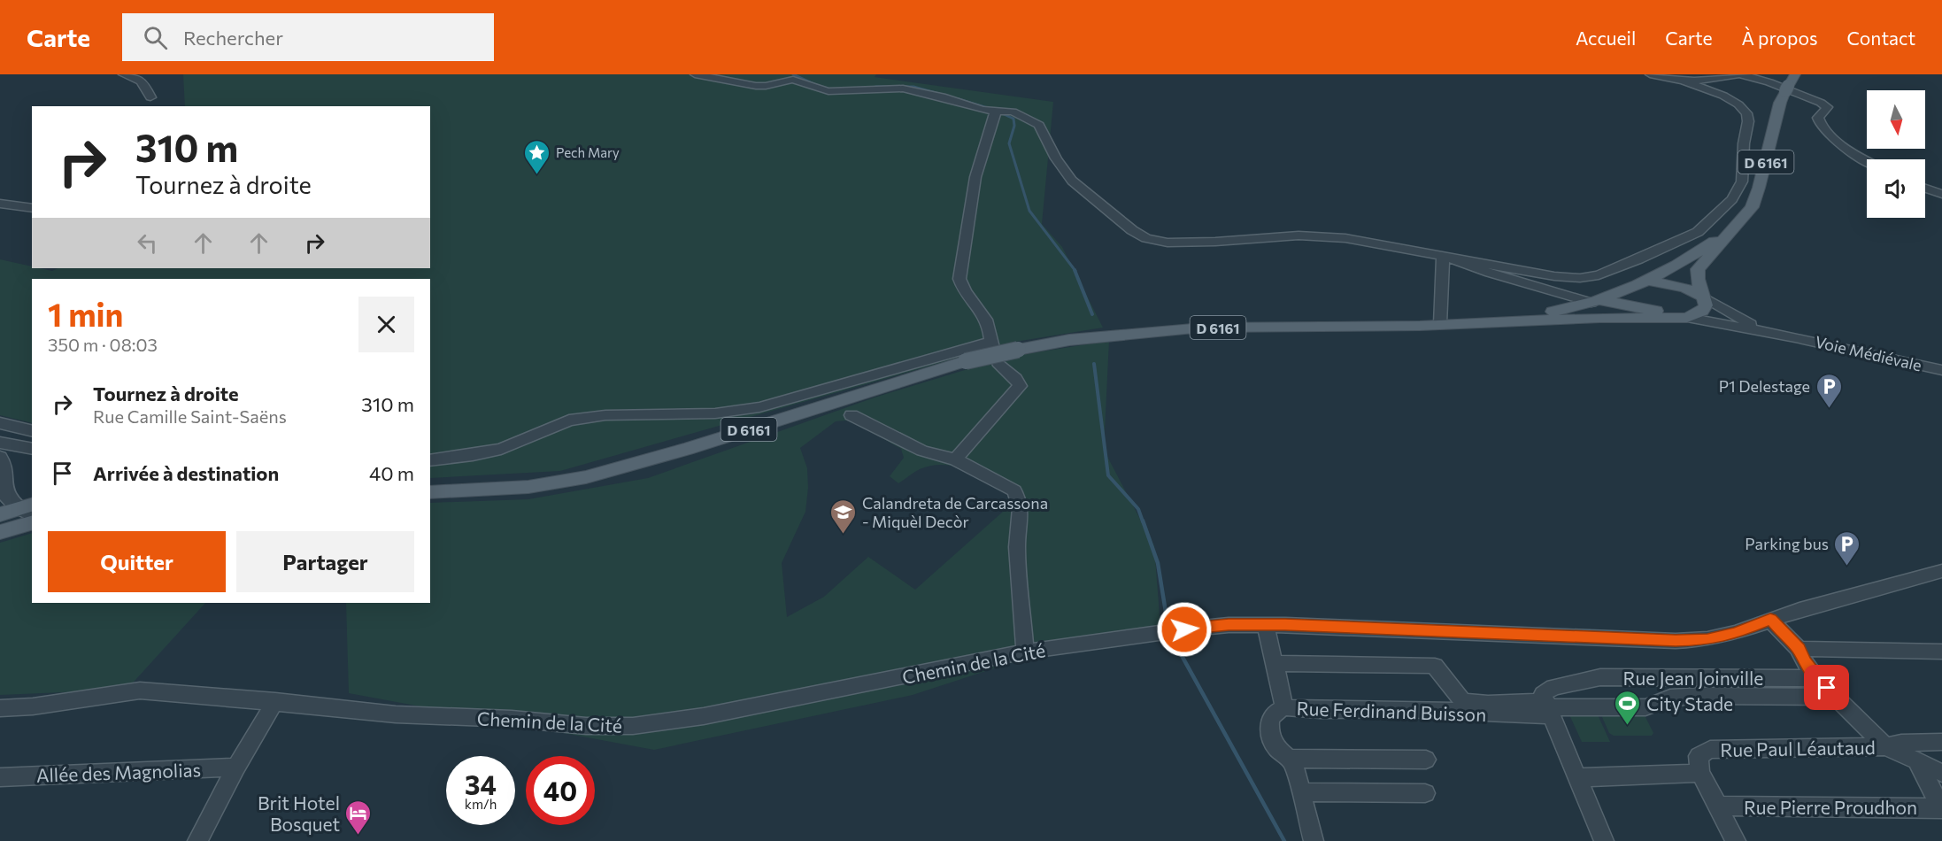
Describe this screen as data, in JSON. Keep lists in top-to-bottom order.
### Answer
{
  "streets": {
    "main road": ["D 6161"],
    "street": [
      "Voie Médiévale",
      "Chemin de la Cité",
      "Rue Jean Joinville",
      "Rue Ferdinand Buisson",
      "Rue Paul Léautaud",
      "Allée des Magnolias",
      "Rue Pierre Proudhon"
    ]
  },
  "crossings": [
    ["Chemin de la Cité", "Rue Ferdinand Buisson"],
    ["Rue Jean Joinville", "Rue Ferdinand Buisson"]
  ],
  "places": {
    "place": ["Pech Mary"],
    "parking": ["P1 Delestage", "Parking bus"],
    "school or university": ["Calandreta de Carcassona - Miquèl Decòr"],
    "sports": ["City Stade"],
    "hotel": ["Brit Hotel Bosquet"]
  },
  "north": "bottom",
  "page": {
    "header": "Carte",
    "search": "Rechercher",
    "nav": [
      "Accueil",
      "Carte",
      "À propos",
      "Contact"
    ],
    "turn": ["310 m", "Tournez à droite"],
    "heading": ["1 min", "350 m · 08:03"],
    "list": [
      {
        "name": "Tournez à droite",
        "note": "Rue Camille Saint-Saëns",
        "value": "310 m"
      },
      {
        "name": "Arrivée à destination",
        "value": "40 m"
      }
    ],
    "buttons": ["Quitter", "Partager"],
    "speed": "34 km/h",
    "limit": "40"
  }
}
